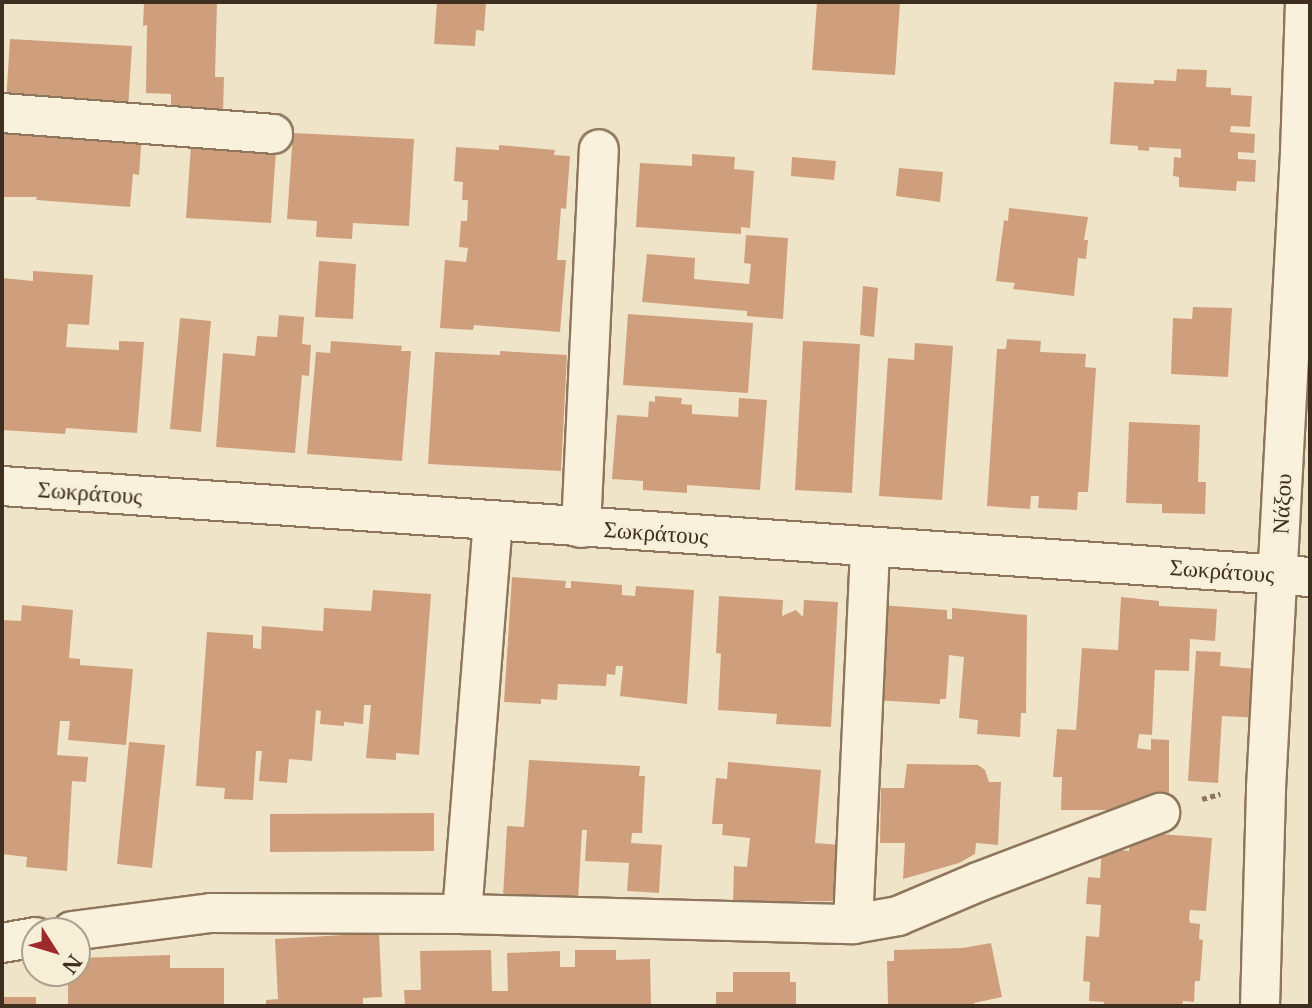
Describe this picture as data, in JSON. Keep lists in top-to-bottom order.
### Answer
{
  "streets": {
    "street": ["Σωκράτους", "Νάξου"]
  },
  "crossings": [
    ["Σωκράτους", "Νάξου"]
  ],
  "north": "bottom right"
}
